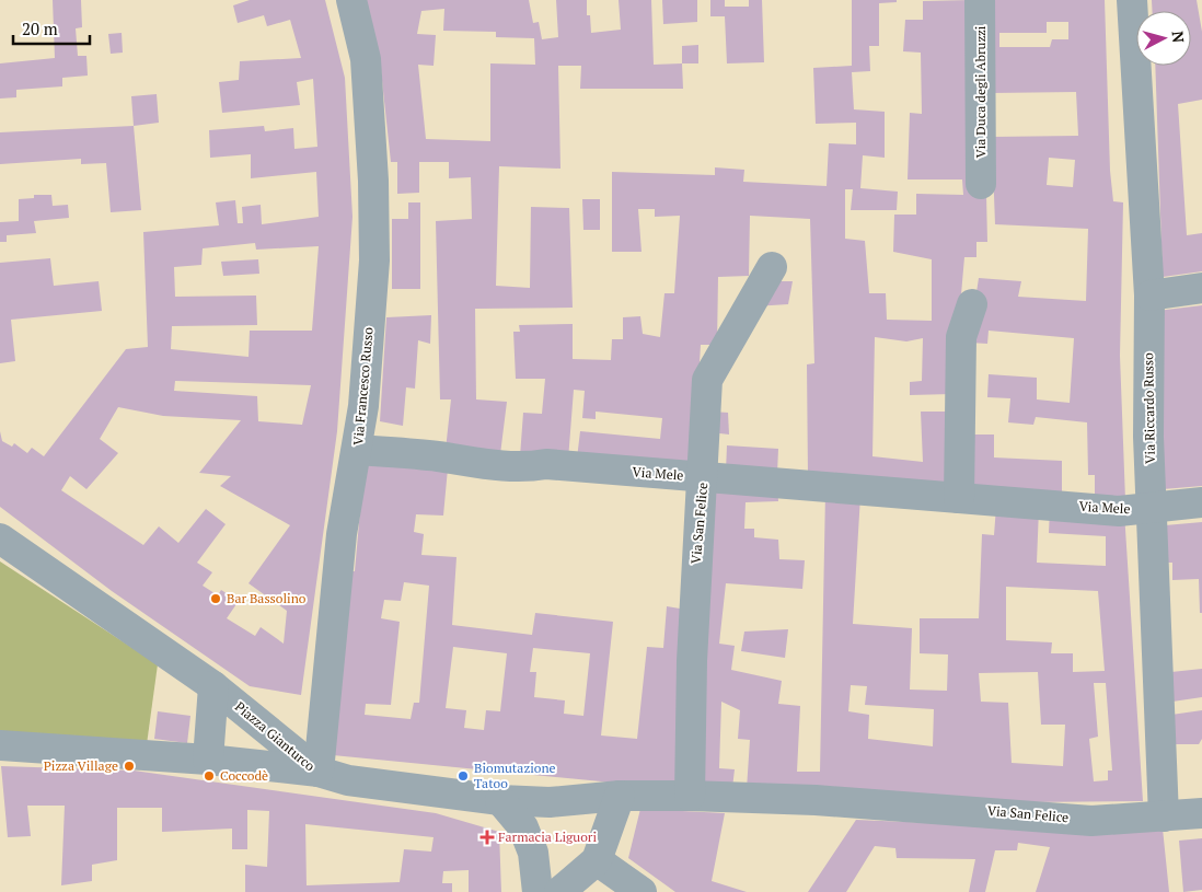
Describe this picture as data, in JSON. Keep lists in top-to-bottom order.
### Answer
{
  "streets": {
    "street": [
      "Via Duca degli Abruzzi",
      "Via Francesco Russo",
      "Via Riccardo Russo",
      "Via Mele",
      "Via San Felice",
      "Piazza Gianturco"
    ]
  },
  "crossings": [
    ["Via Francesco Russo", "Via Mele"],
    ["Via Francesco Russo", "Via San Felice"],
    ["Via Francesco Russo", "Piazza Gianturco"],
    ["Via Riccardo Russo", "Via Mele"],
    ["Via Riccardo Russo", "Via San Felice"],
    ["Via Mele", "Via San Felice"],
    ["Via San Felice", "Piazza Gianturco"]
  ],
  "places": {
    "other": [
      "Bar Bassolino",
      "Pizza Village",
      "Coccodè",
      "Biomutazione Tatoo"
    ],
    "health": ["Farmacia Liguori"]
  },
  "scale_bar": "20 m",
  "north": "right"
}
